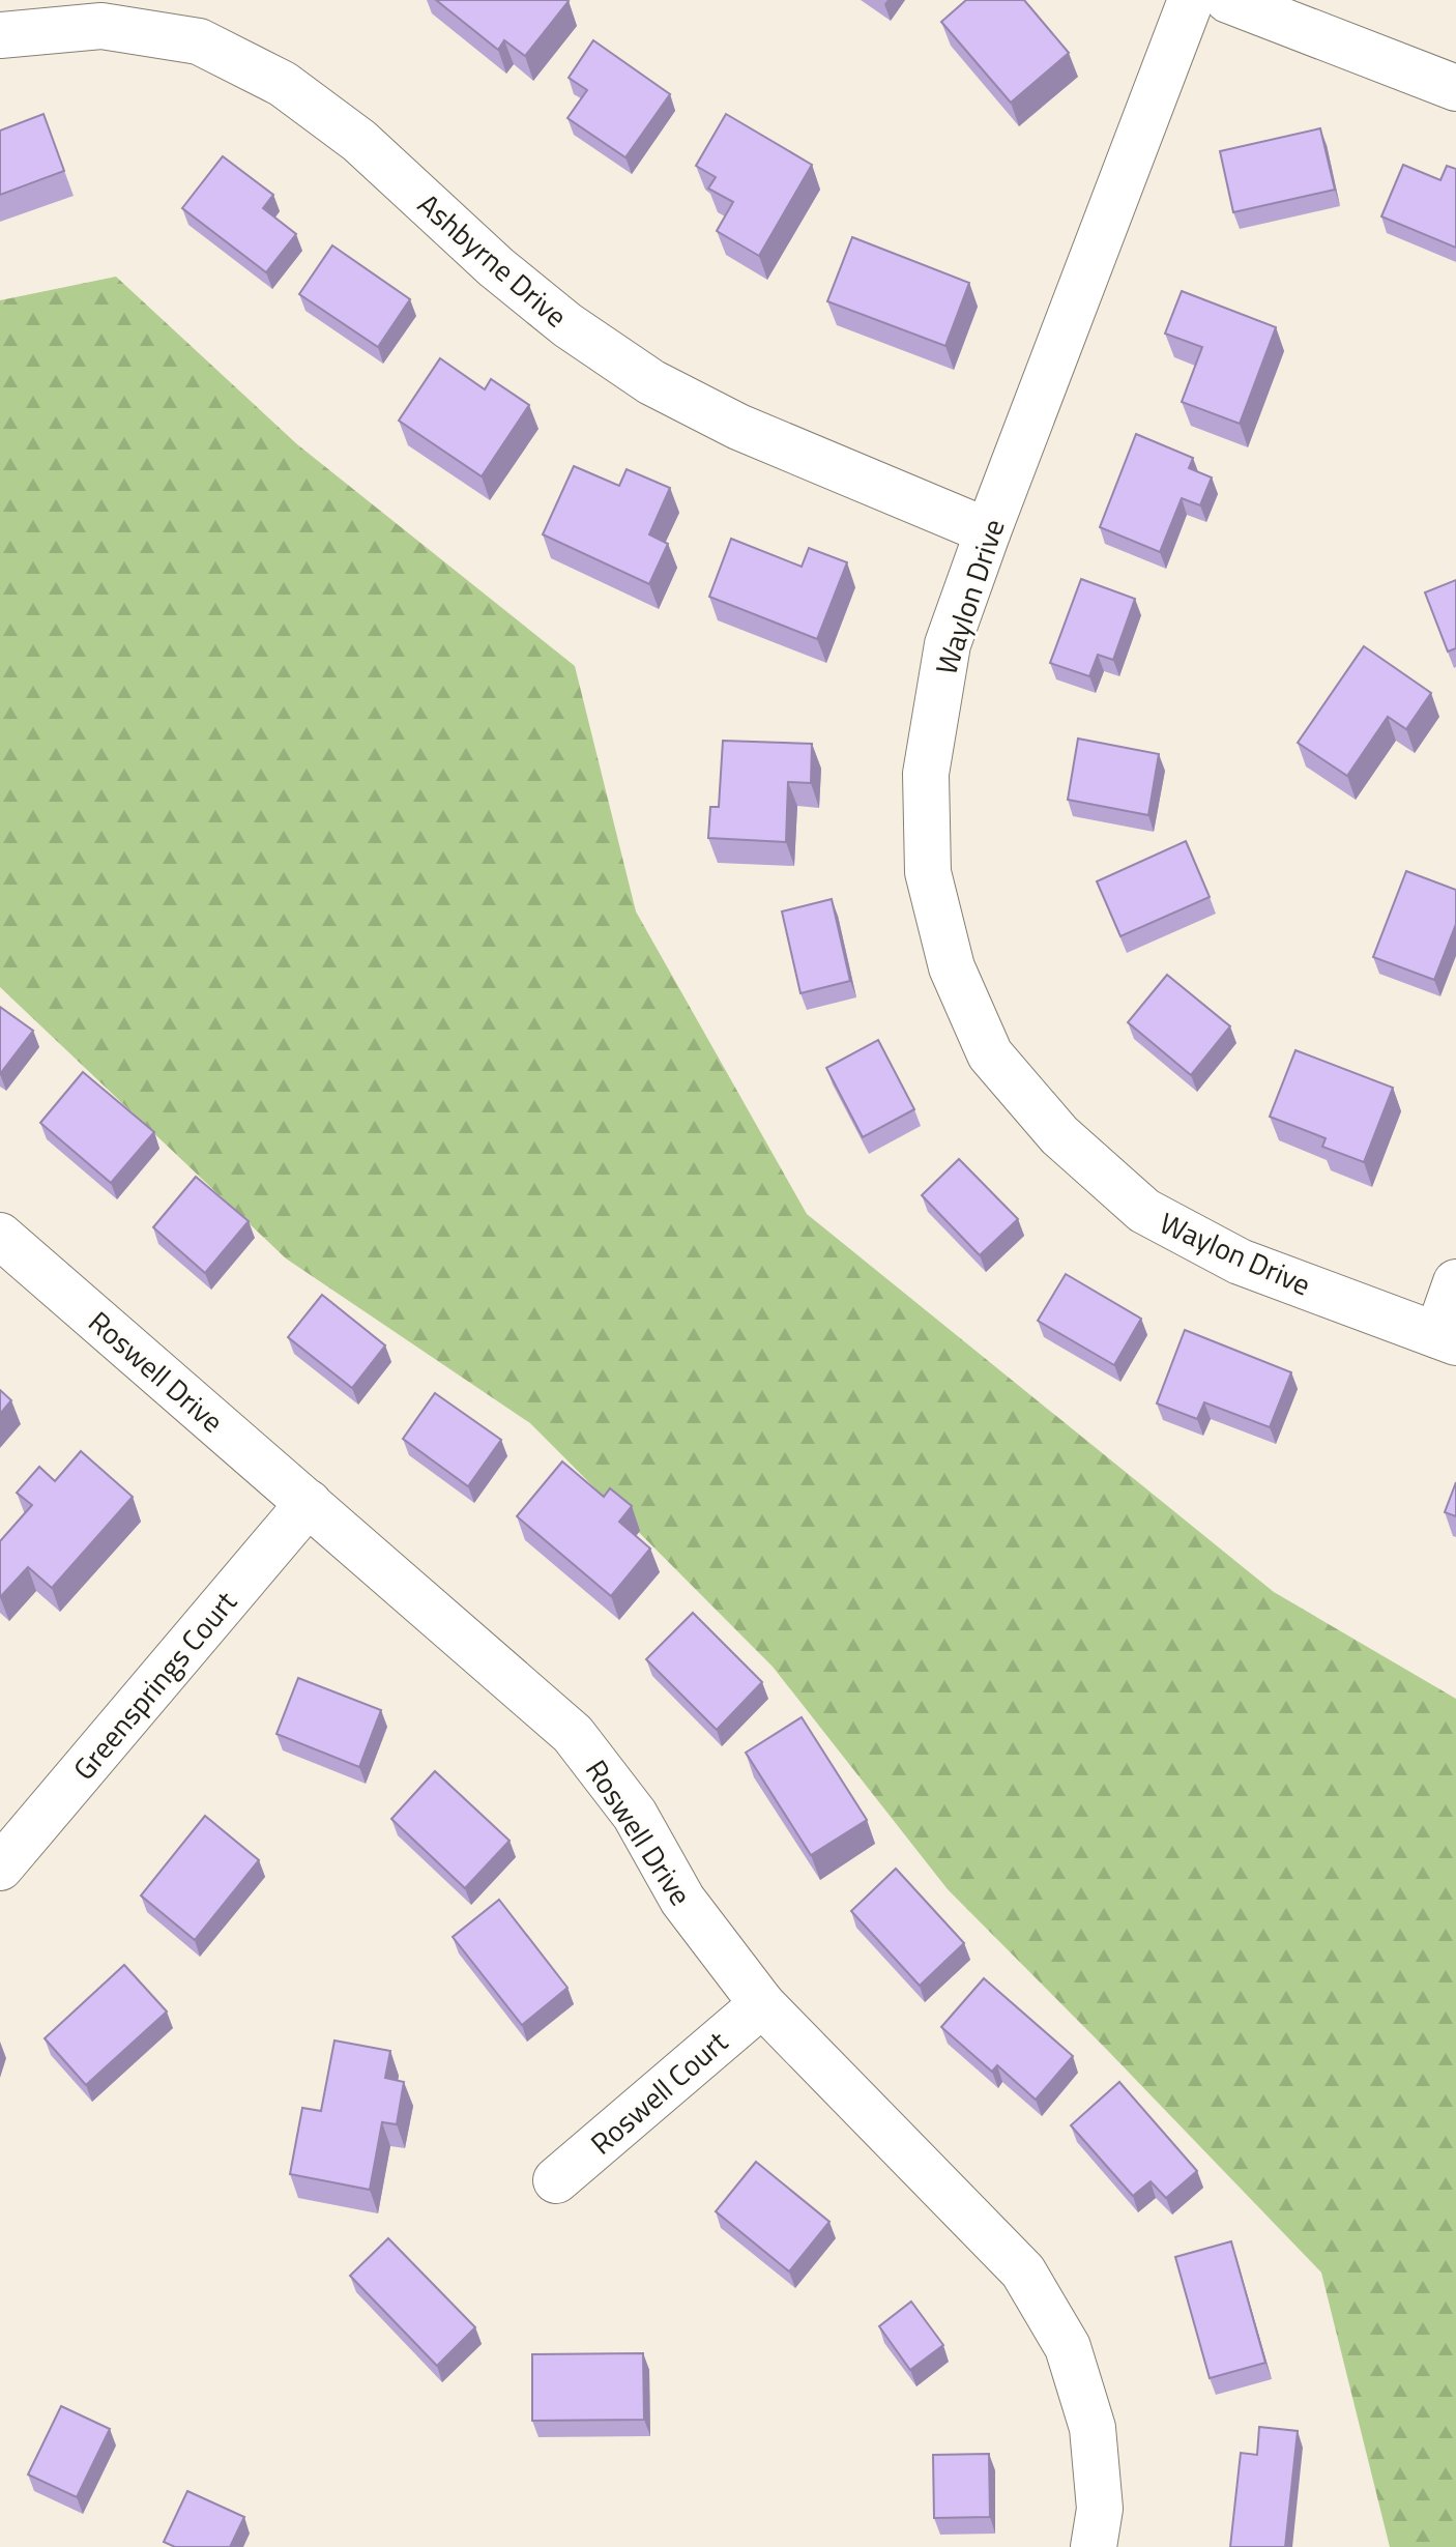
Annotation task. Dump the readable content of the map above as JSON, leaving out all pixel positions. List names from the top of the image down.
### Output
{
  "streets": {
    "street": [
      "Ashbyrne Drive",
      "Waylon Drive",
      "Roswell Drive",
      "Greensprings Court",
      "Roswell Court"
    ]
  },
  "crossings": [
    ["Ashbyrne Drive", "Waylon Drive"],
    ["Roswell Drive", "Greensprings Court"],
    ["Roswell Drive", "Roswell Court"]
  ]
}
